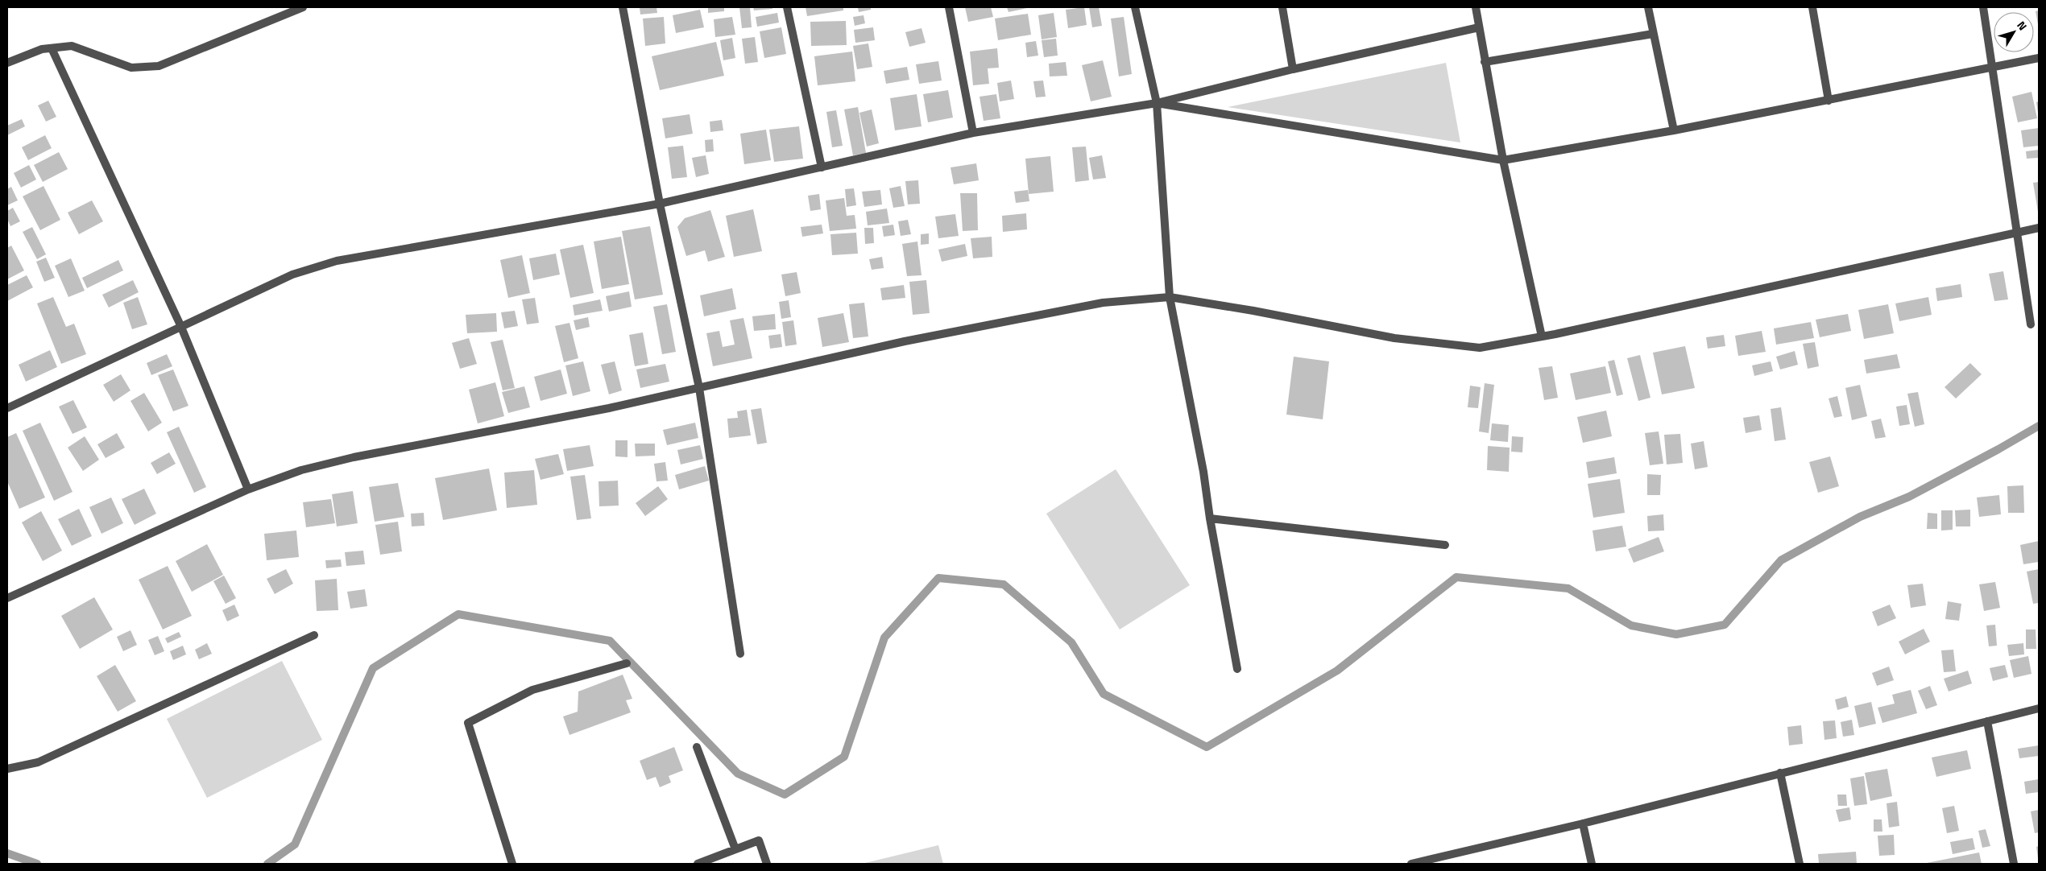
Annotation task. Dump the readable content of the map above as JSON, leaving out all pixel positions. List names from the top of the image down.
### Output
{
  "north": "top right"
}
